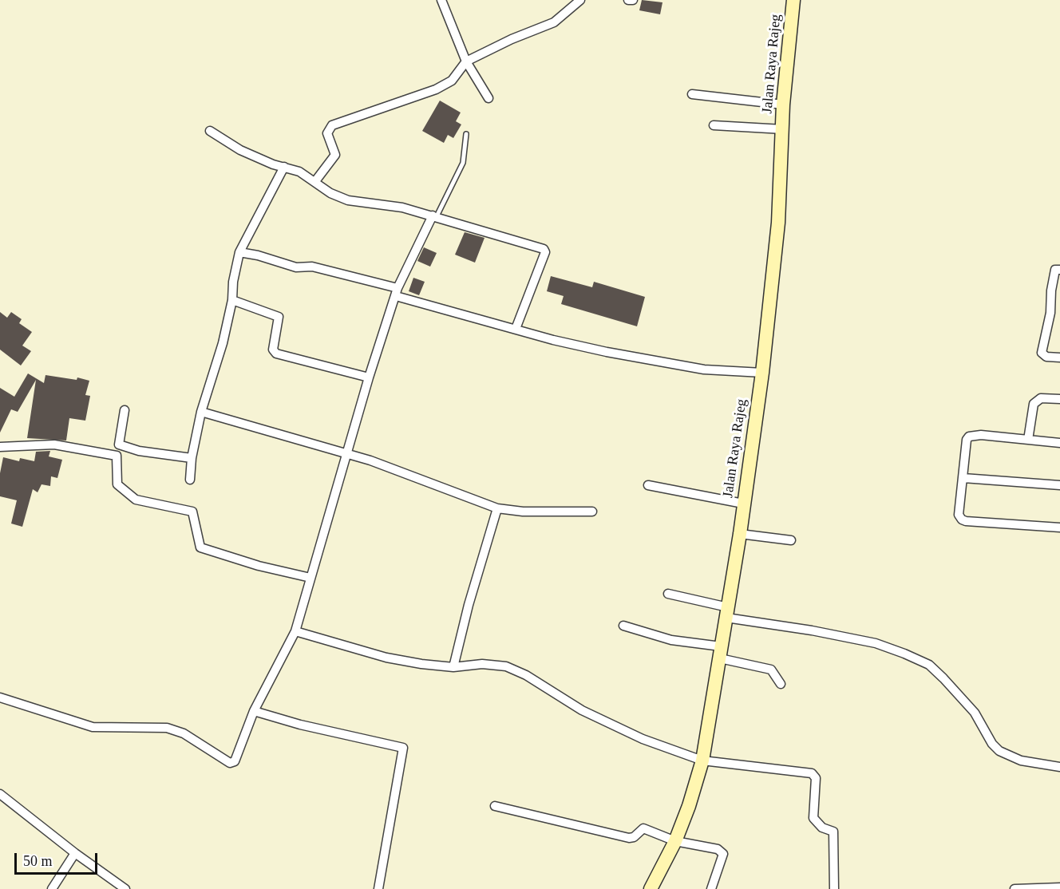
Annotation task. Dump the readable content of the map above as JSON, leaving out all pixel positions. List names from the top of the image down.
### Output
{
  "streets": {
    "main road": ["Jalan Raya Rajeg"]
  },
  "scale_bar": "50 m"
}
